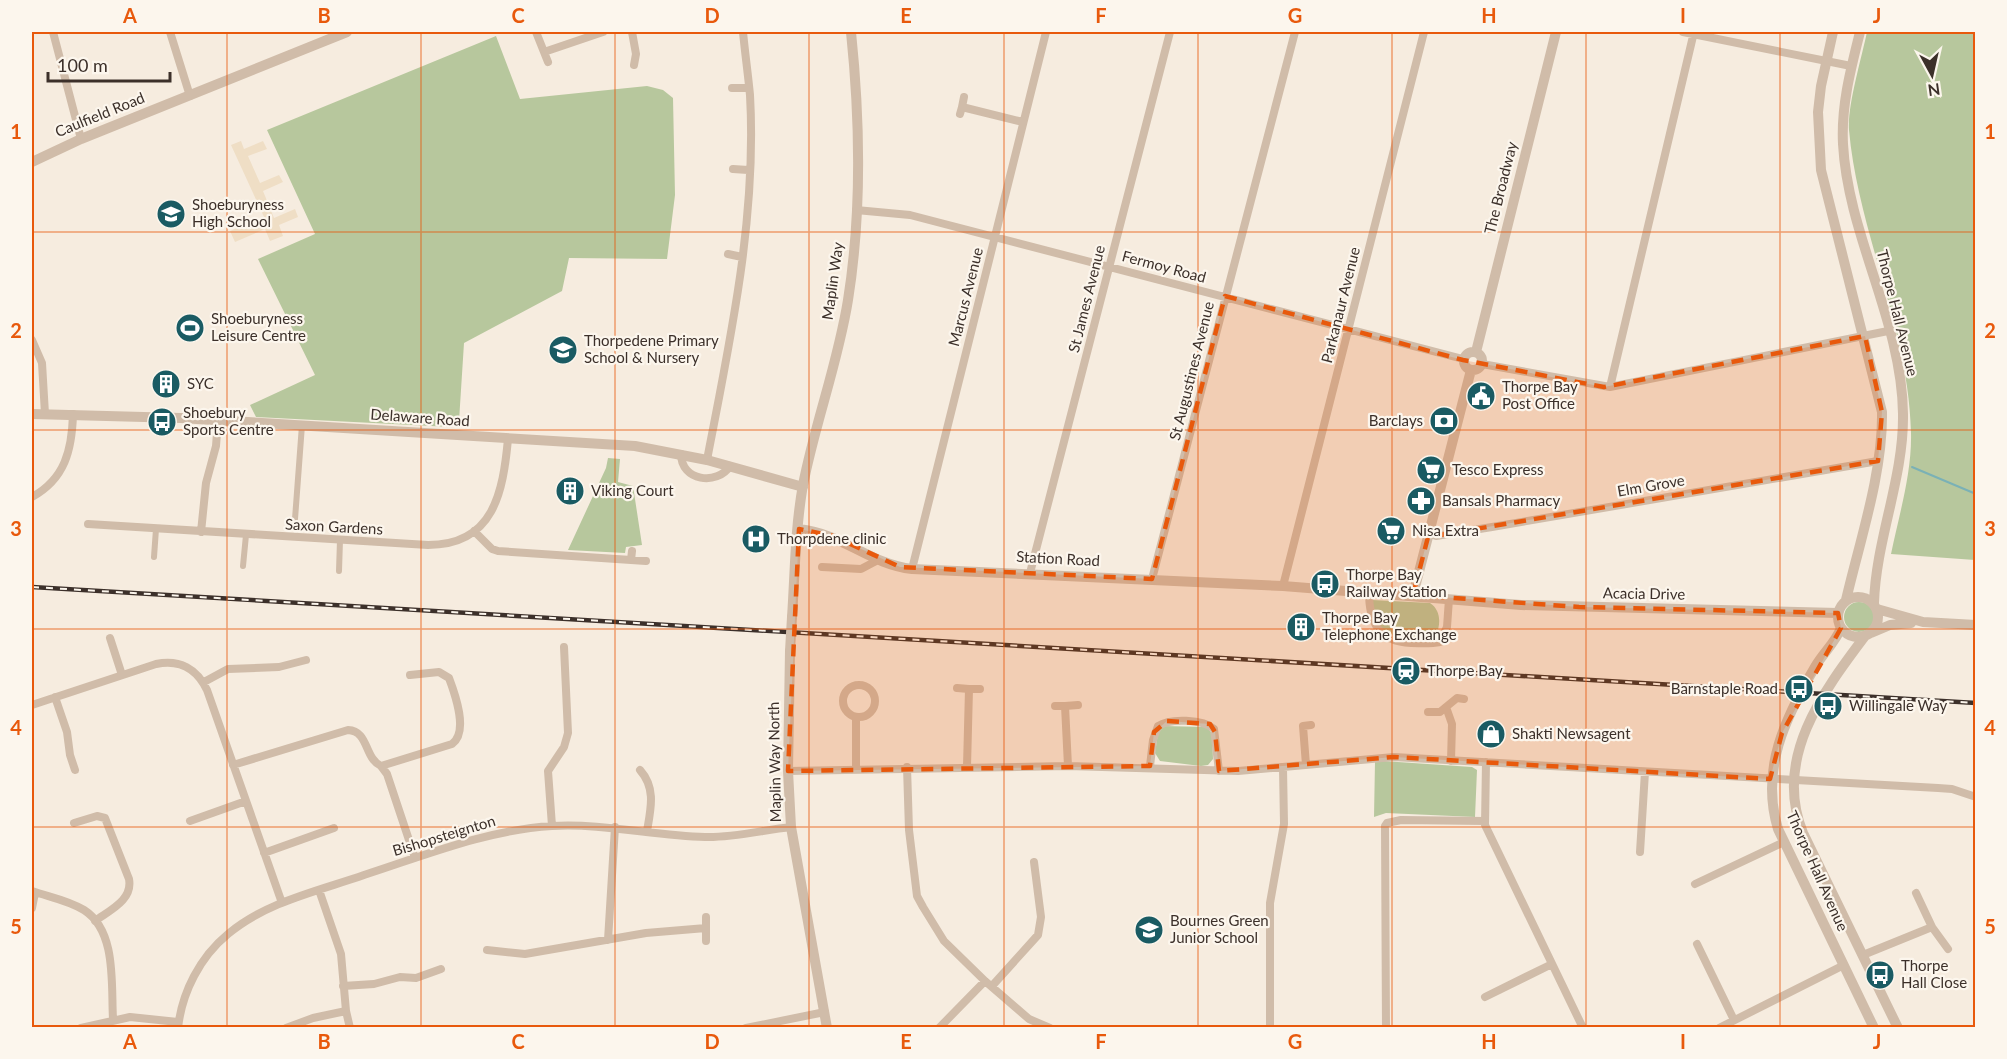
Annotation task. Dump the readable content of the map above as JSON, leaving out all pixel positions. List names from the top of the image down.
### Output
{
  "streets": {
    "street": [
      "Caulfield Road",
      "The Broadway",
      "Fermoy Road",
      "Maplin Way",
      "Marcus Avenue",
      "St James Avenue",
      "Parkanaur Avenue",
      "Thorpe Hall Avenue",
      "St Augustines Avenue",
      "Delaware Road",
      "Elm Grove",
      "Saxon Gardens",
      "Station Road",
      "Acacia Drive",
      "Maplin Way North",
      "Bishopsteignton"
    ]
  },
  "crossings": [
    ["The Broadway", "Fermoy Road"],
    ["Fermoy Road", "Maplin Way"],
    ["Fermoy Road", "Marcus Avenue"],
    ["Fermoy Road", "St James Avenue"],
    ["Fermoy Road", "Parkanaur Avenue"],
    ["Fermoy Road", "St Augustines Avenue"],
    ["Maplin Way", "Delaware Road"],
    ["Maplin Way", "Station Road"],
    ["Maplin Way", "Maplin Way North"],
    ["Marcus Avenue", "Station Road"],
    ["St James Avenue", "Station Road"],
    ["Parkanaur Avenue", "Acacia Drive"],
    ["Thorpe Hall Avenue", "Acacia Drive"],
    ["St Augustines Avenue", "Station Road"],
    ["Delaware Road", "Saxon Gardens"],
    ["Station Road", "Acacia Drive"],
    ["Station Road", "Maplin Way North"],
    ["Maplin Way North", "Bishopsteignton"]
  ],
  "places": {
    "school or university": ["Shoeburyness High School", "Thorpedene Primary School & Nursery", "Bournes Green Junior School"],
    "sports": ["Shoeburyness Leisure Centre"],
    "building": ["SYC", "Viking Court", "Thorpe Bay Telephone Exchange"],
    "public building": ["Thorpe Bay Post Office"],
    "bank": ["Barclays"],
    "bus stop": [
      "Shoebury Sports Centre",
      "Thorpe Bay Railway Station",
      "Barnstaple Road",
      "Willingale Way",
      "Thorpe Hall Close"
    ],
    "supermarket": ["Tesco Express", "Nisa Extra"],
    "pharmacy": ["Bansals Pharmacy"],
    "hospital": ["Thorpdene clinic"],
    "station": ["Thorpe Bay"],
    "shop": ["Shakti Newsagent"]
  },
  "scale_bar": "100 m",
  "north": "bottom",
  "grid": {
    "columns": [
      "A",
      "B",
      "C",
      "D",
      "E",
      "F",
      "G",
      "H",
      "I",
      "J"
    ],
    "rows": [
      "1",
      "2",
      "3",
      "4",
      "5"
    ]
  }
}
